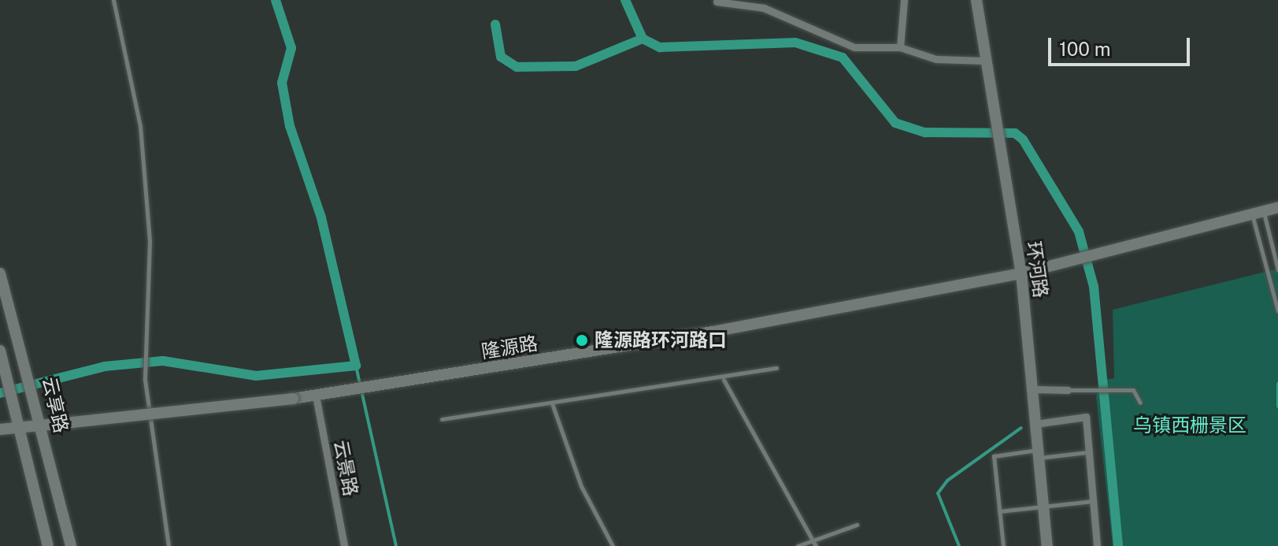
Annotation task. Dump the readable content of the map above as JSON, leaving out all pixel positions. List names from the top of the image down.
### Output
{
  "streets": {
    "street": [
      "环河路",
      "隆源路",
      "云享路",
      "云景路"
    ]
  },
  "crossings": [
    ["环河路", "隆源路"],
    ["隆源路", "云享路"],
    ["隆源路", "云景路"]
  ],
  "parks": ["乌镇西栅景区"],
  "places": ["隆源路环河路口"],
  "scale_bar": "100 m"
}
